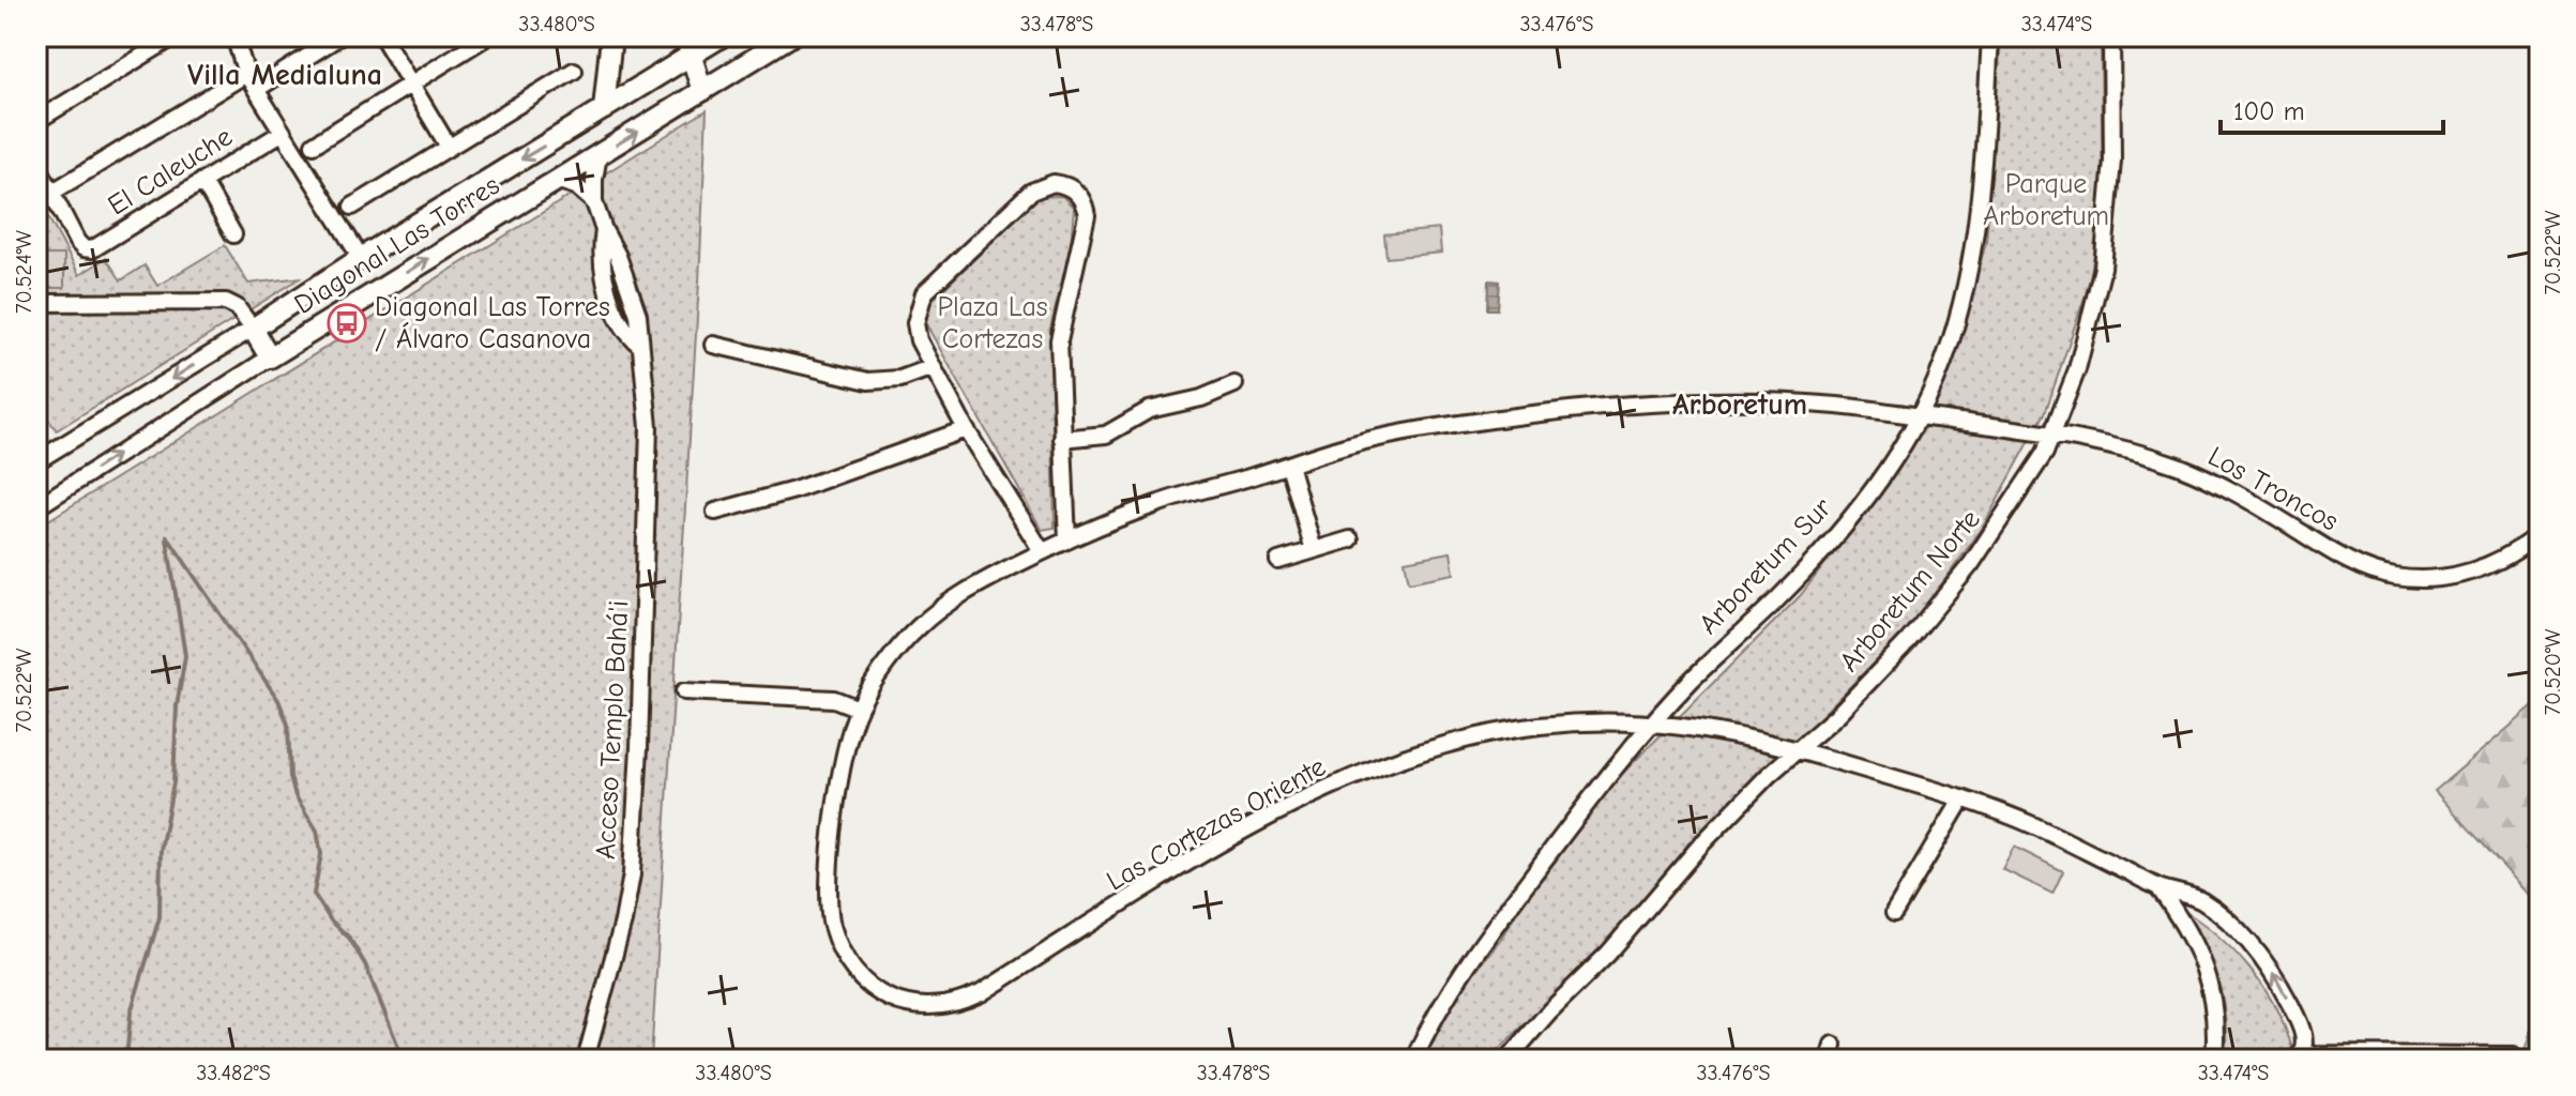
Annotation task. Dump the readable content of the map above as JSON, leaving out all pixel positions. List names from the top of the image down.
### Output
{
  "streets": {
    "main road": ["Diagonal Las Torres"],
    "street": [
      "El Caleuche",
      "Los Troncos",
      "Arboretum Sur",
      "Arboretum Norte",
      "Acceso Templo Bahá'i",
      "Las Cortezas Oriente"
    ]
  },
  "crossings": [
    ["Diagonal Las Torres", "Acceso Templo Bahá'i"],
    ["Los Troncos", "Arboretum Sur"],
    ["Los Troncos", "Arboretum Norte"],
    ["Los Troncos", "Las Cortezas Oriente"],
    ["Arboretum Sur", "Las Cortezas Oriente"],
    ["Arboretum Norte", "Las Cortezas Oriente"]
  ],
  "districts": ["Villa Medialuna", "Arboretum"],
  "parks": ["Parque Arboretum", "Plaza Las Cortezas"],
  "places": {
    "bus stop": ["Diagonal Las Torres / Álvaro Casanova"]
  },
  "scale_bar": "100 m",
  "coordinates": [
    "33.480°S",
    "33.478°S",
    "33.476°S",
    "33.474°S",
    "70.522°W",
    "70.524°W",
    "70.520°W",
    "33.482°S"
  ]
}
